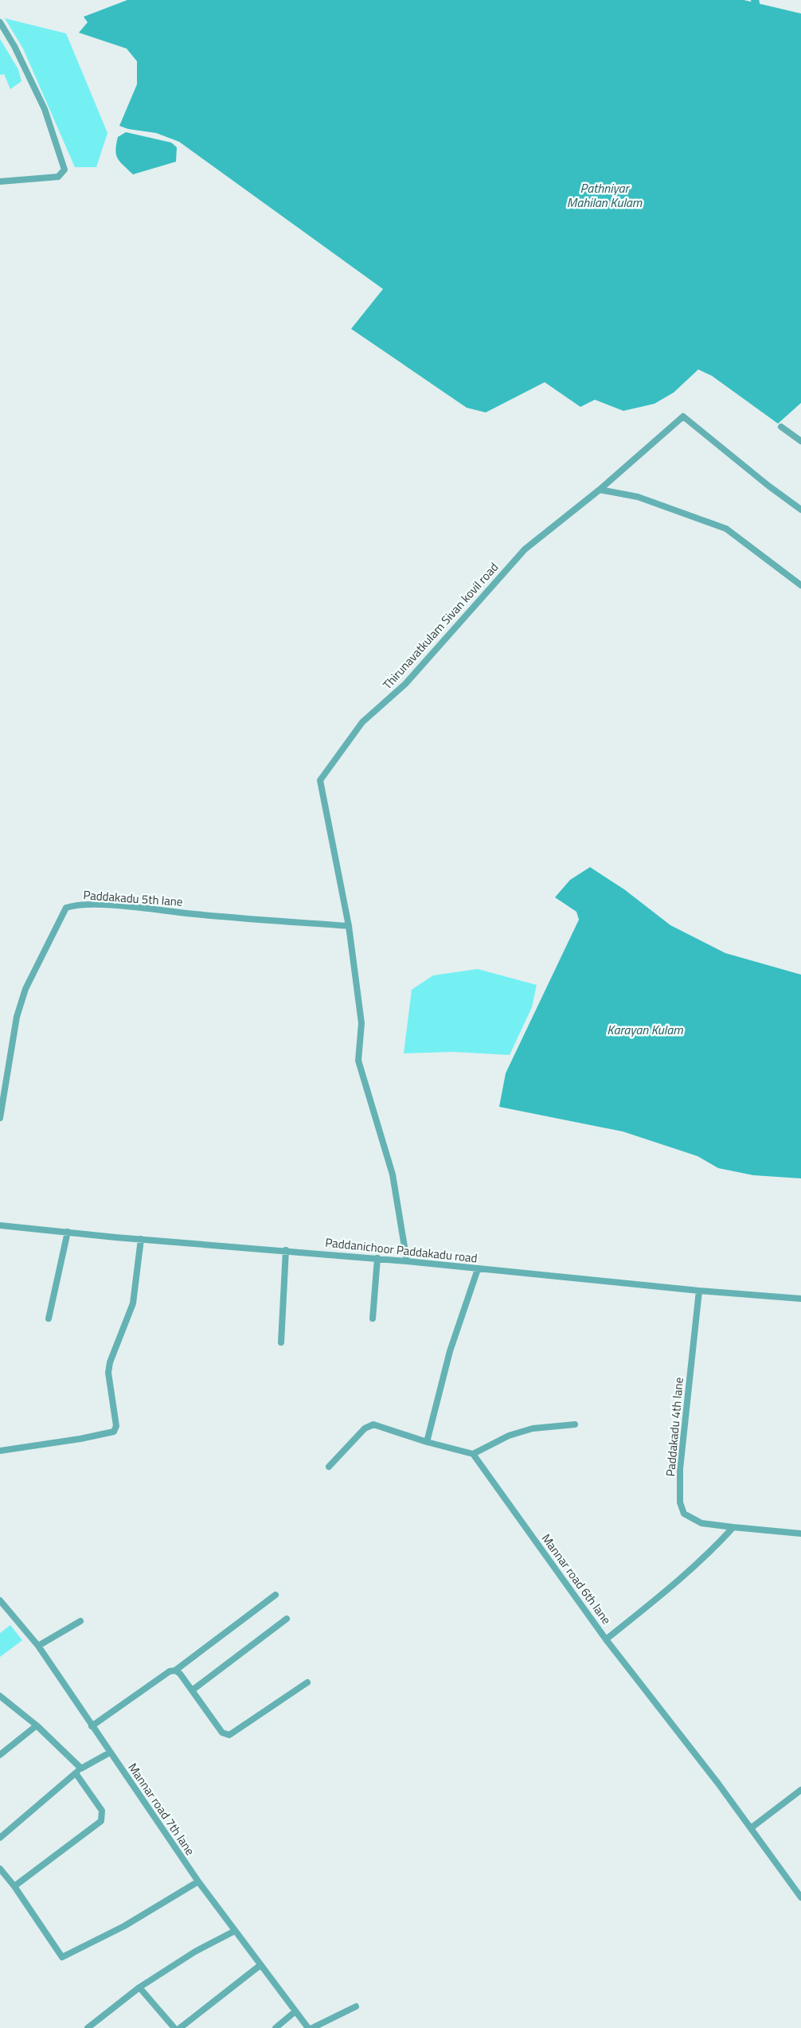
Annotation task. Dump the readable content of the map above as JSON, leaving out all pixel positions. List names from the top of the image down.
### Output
{
  "streets": {
    "street": [
      "Thirunavatkulam Sivan kovil road",
      "Paddakadu 5th lane",
      "Paddanichoor Paddakadu road",
      "Paddakadu 4th lane",
      "Mannar road 6th lane",
      "Mannar road 7th lane"
    ]
  },
  "crossings": [
    ["Thirunavatkulam Sivan kovil road", "Paddakadu 5th lane"],
    ["Thirunavatkulam Sivan kovil road", "Paddanichoor Paddakadu road"],
    ["Paddanichoor Paddakadu road", "Paddakadu 4th lane"]
  ],
  "water": ["Pathniyar Mahilan Kulam", "Karayan Kulam"]
}
